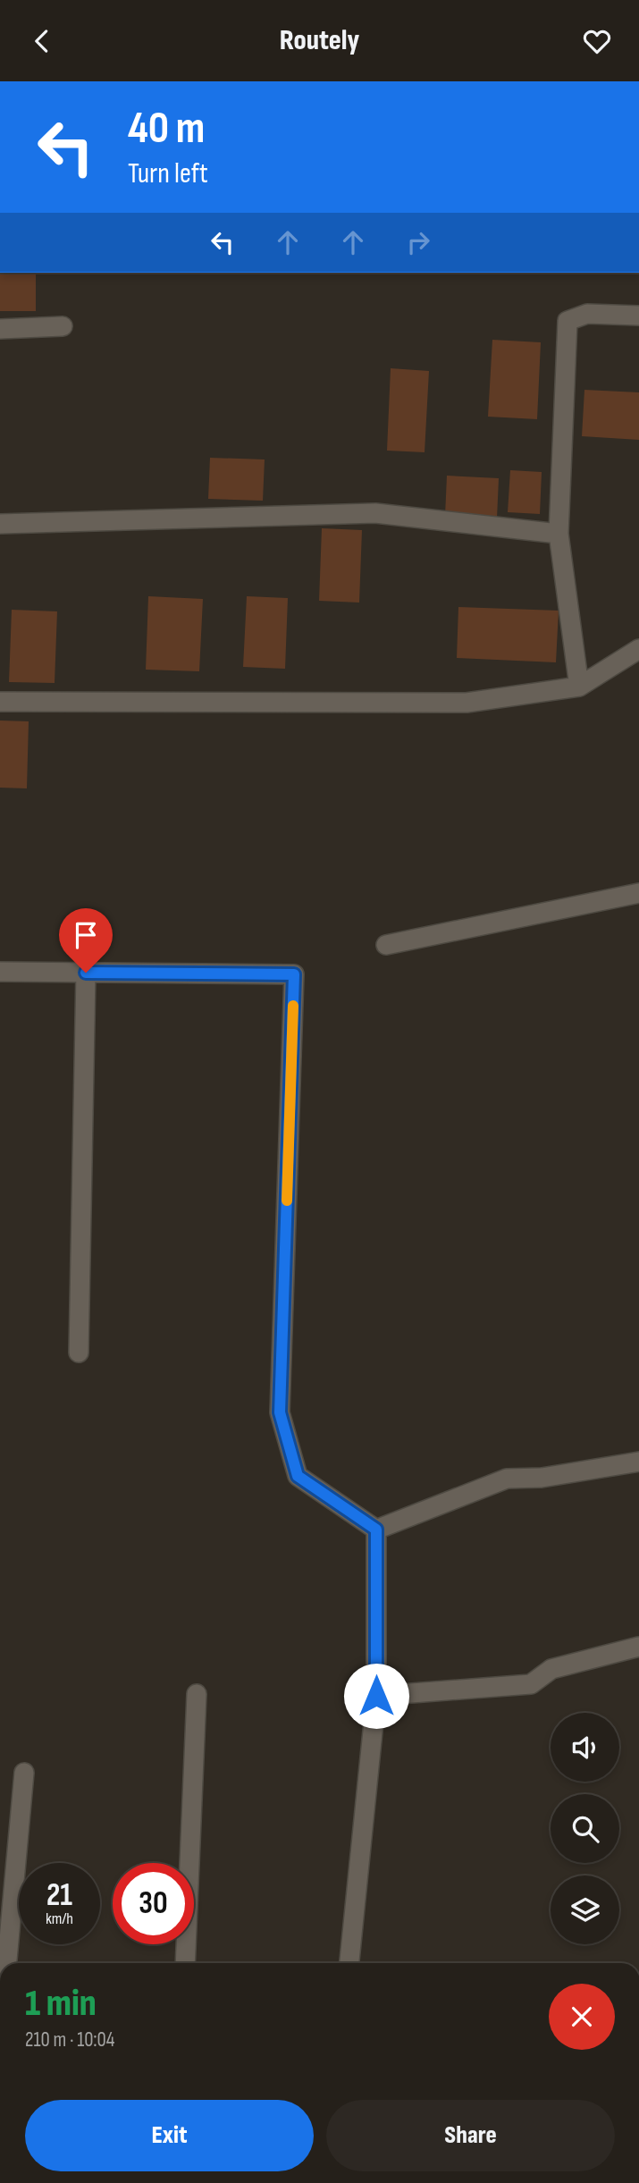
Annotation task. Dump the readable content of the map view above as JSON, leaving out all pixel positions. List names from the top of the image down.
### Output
{
  "page": {
    "header": "Routely",
    "turn": ["40 m", "Turn left"],
    "speed": "21 km/h",
    "limit": "30",
    "heading": ["1 min", "210 m · 10:04"],
    "buttons": ["Exit", "Share"]
  }
}
